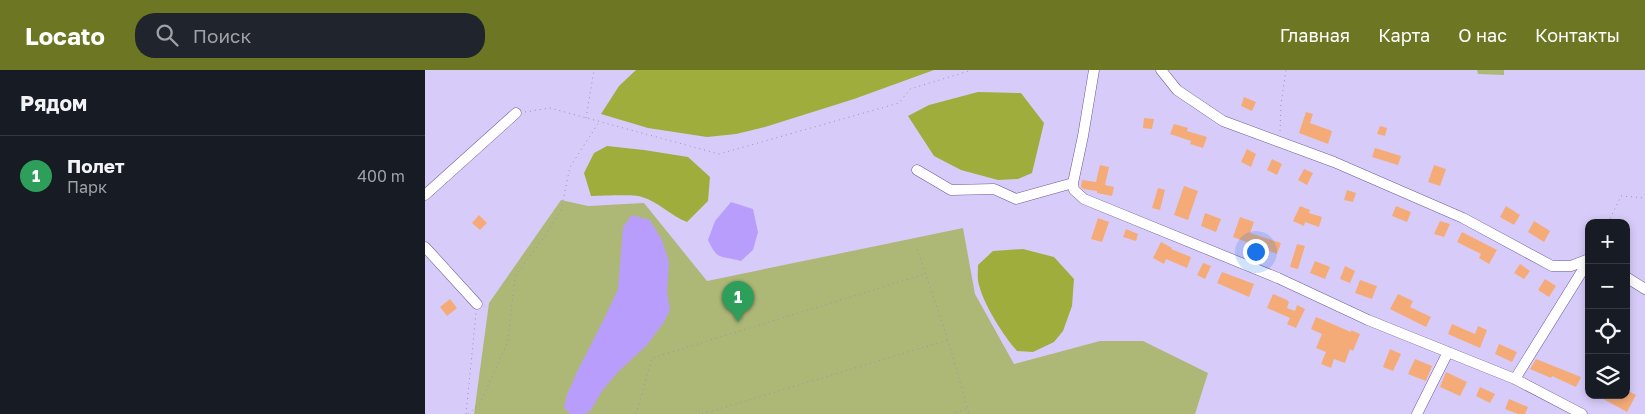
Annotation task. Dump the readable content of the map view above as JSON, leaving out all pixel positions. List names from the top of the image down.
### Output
{
  "page": {
    "header": "Locato",
    "search": "Поиск",
    "nav": [
      "Главная",
      "Карта",
      "О нас",
      "Контакты"
    ],
    "heading": "Рядом",
    "list": [
      {
        "mark": "1",
        "name": "Полет",
        "note": "Парк",
        "value": "400 m"
      }
    ],
    "map_buttons": ["+", "−"],
    "pins": "1"
  }
}
